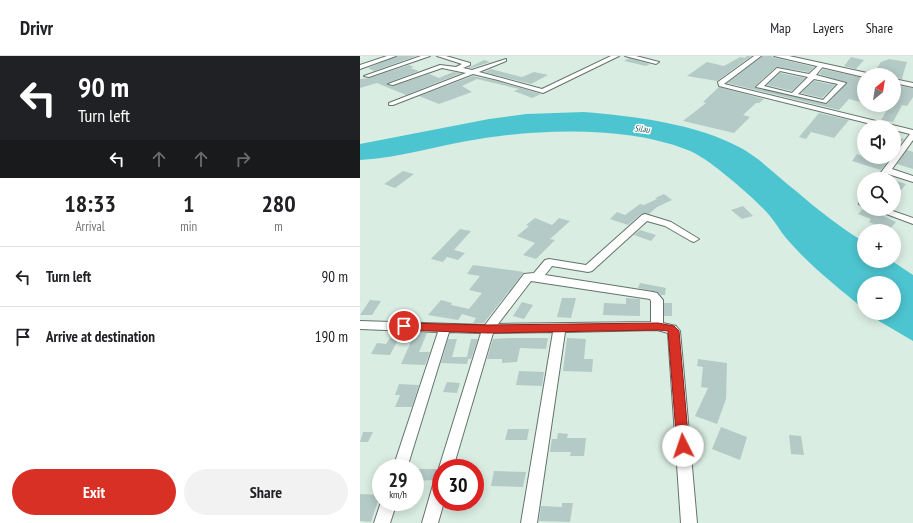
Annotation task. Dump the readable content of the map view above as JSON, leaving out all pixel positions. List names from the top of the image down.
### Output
{
  "water": ["Silau"],
  "north": "top right",
  "page": {
    "header": "Drivr",
    "nav": ["Map", "Layers", "Share"],
    "turn": ["90 m", "Turn left"],
    "map_buttons": ["+", "−"],
    "eta": [
      "18:33",
      "Arrival",
      "1",
      "min",
      "280",
      "m"
    ],
    "list": [
      {
        "name": "Turn left",
        "value": "90 m"
      },
      {
        "name": "Arrive at destination",
        "value": "190 m"
      }
    ],
    "speed": "29 km/h",
    "limit": "30",
    "buttons": ["Exit", "Share"]
  }
}
